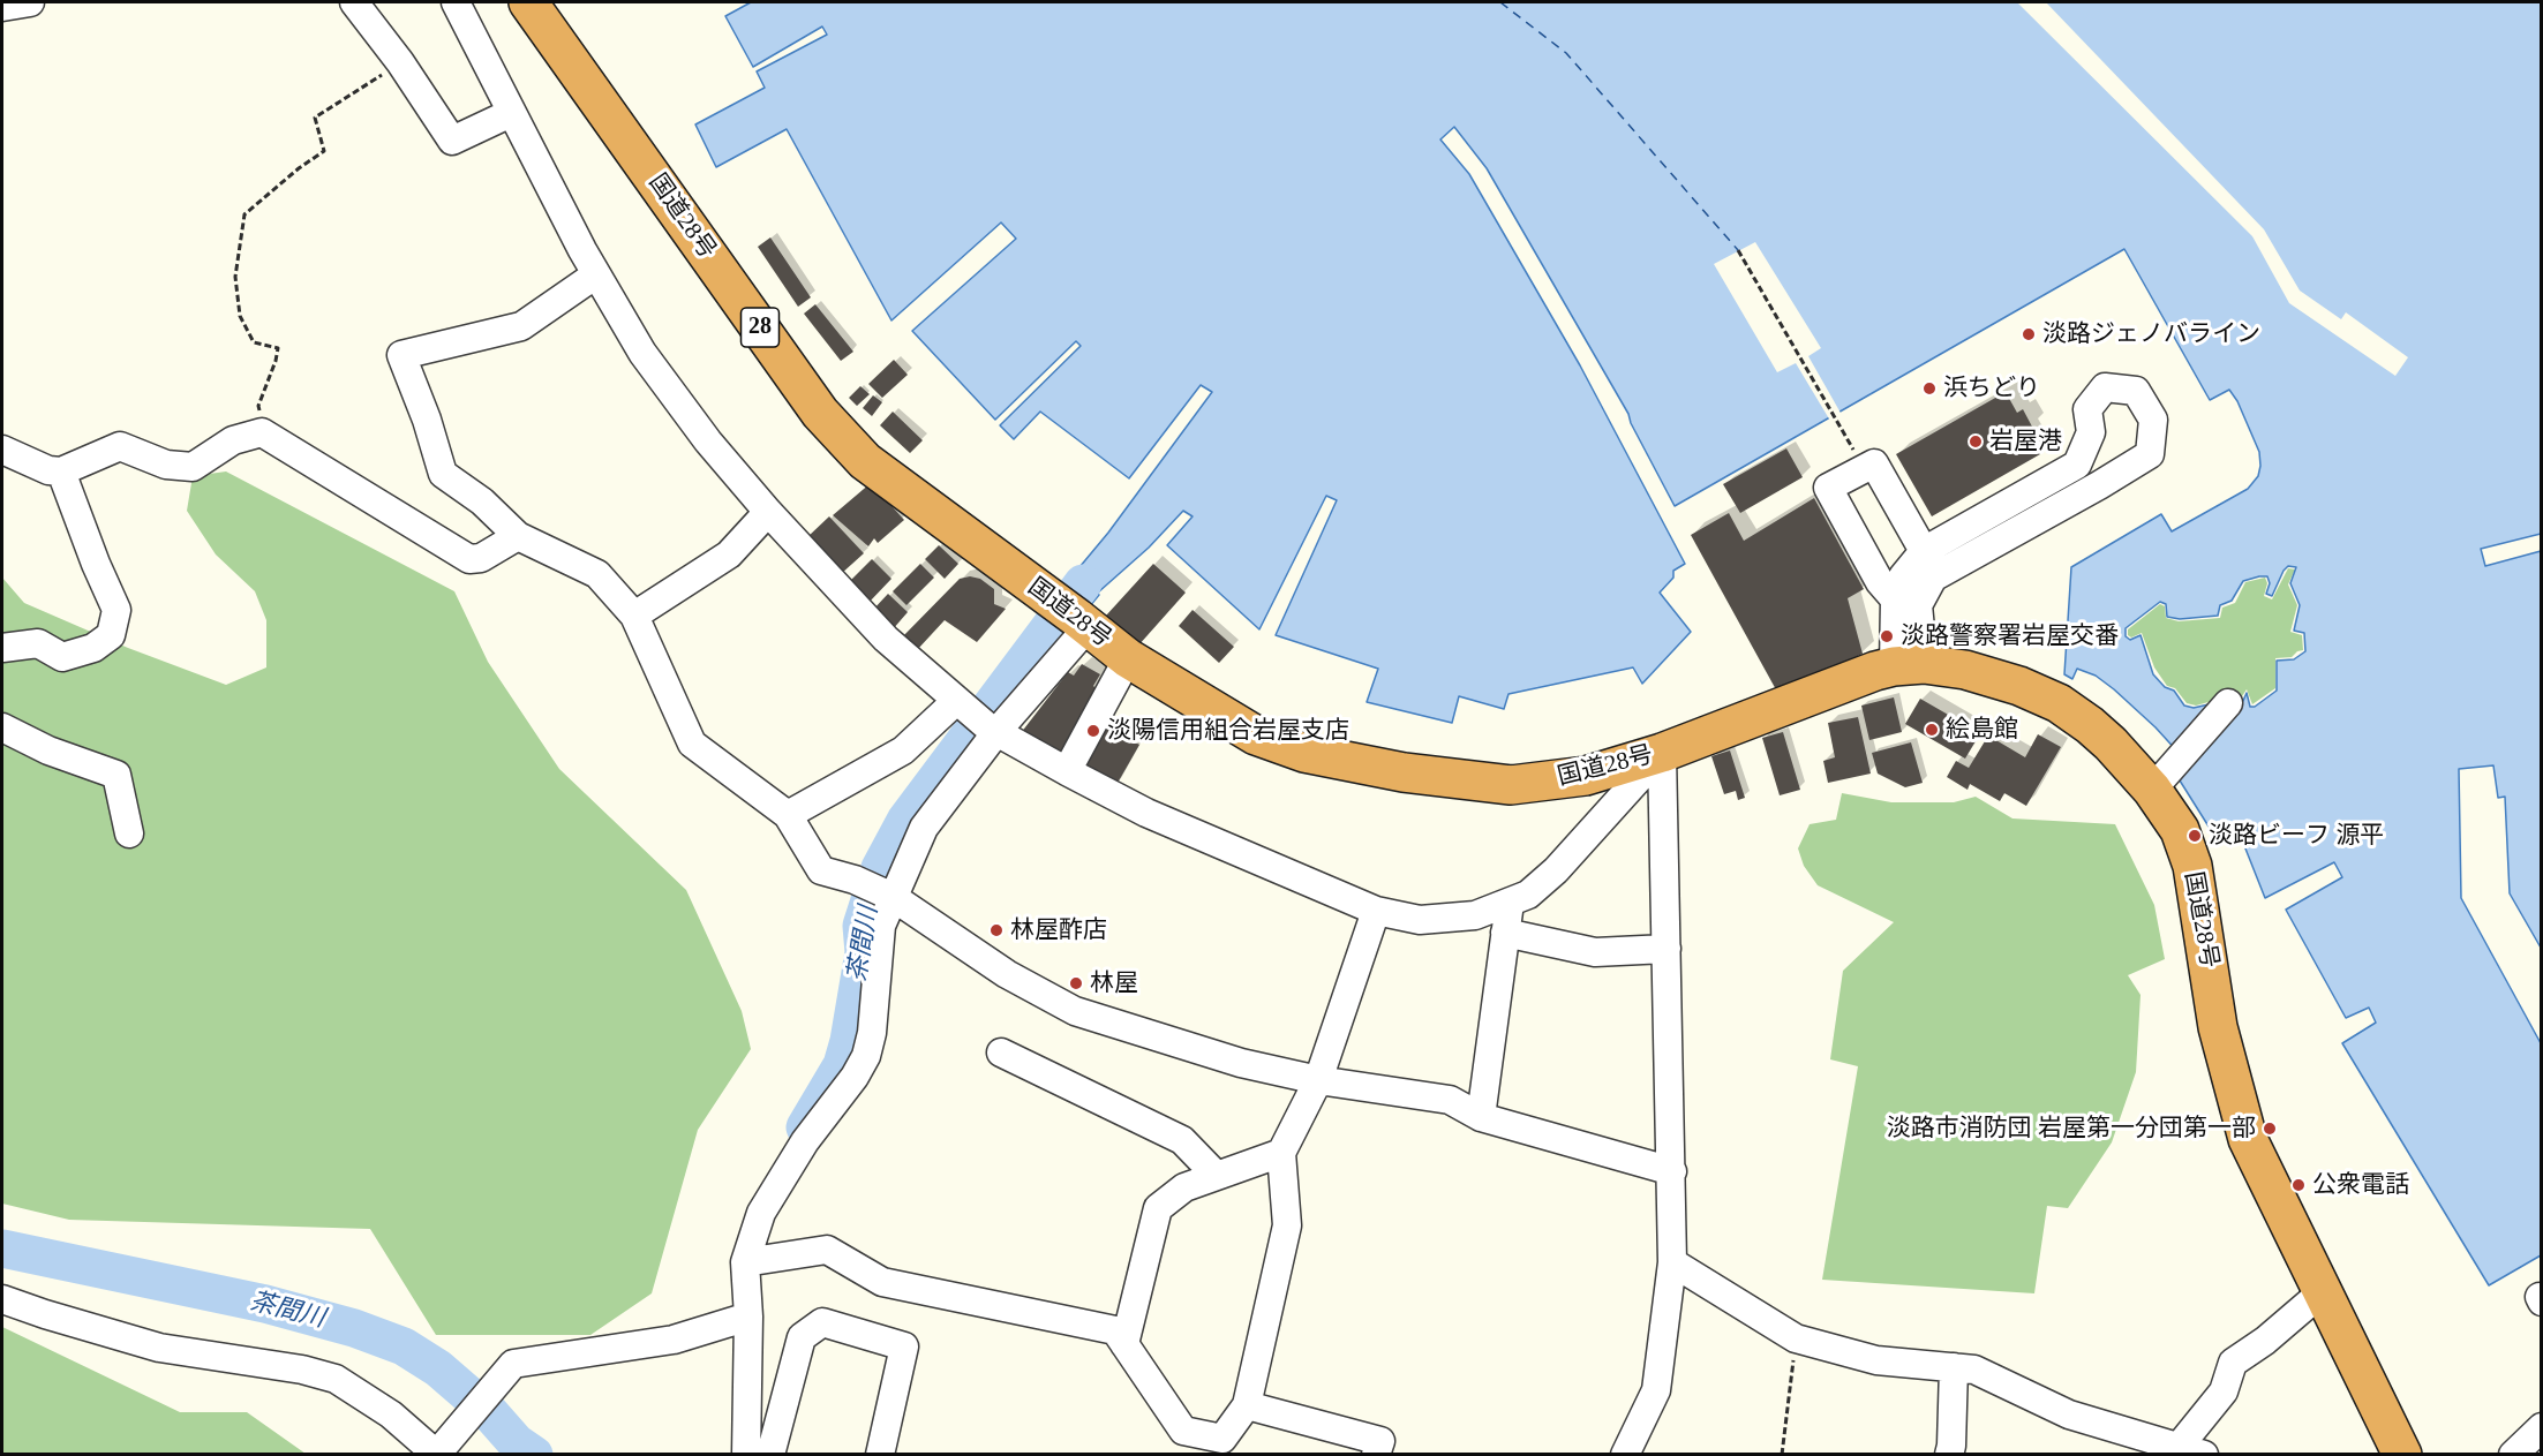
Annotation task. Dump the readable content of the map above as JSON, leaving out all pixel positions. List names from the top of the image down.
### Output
{
  "streets": {
    "highway": ["国道28号", "28"]
  },
  "water": ["茶間川"],
  "places": [
    "淡路ジェノバライン",
    "浜ちどり",
    "岩屋港",
    "淡路警察署岩屋交番",
    "絵島館",
    "淡陽信用組合岩屋支店",
    "淡路ビーフ 源平",
    "林屋酢店",
    "林屋",
    "淡路市消防団 岩屋第一分団第一部",
    "公衆電話"
  ]
}
